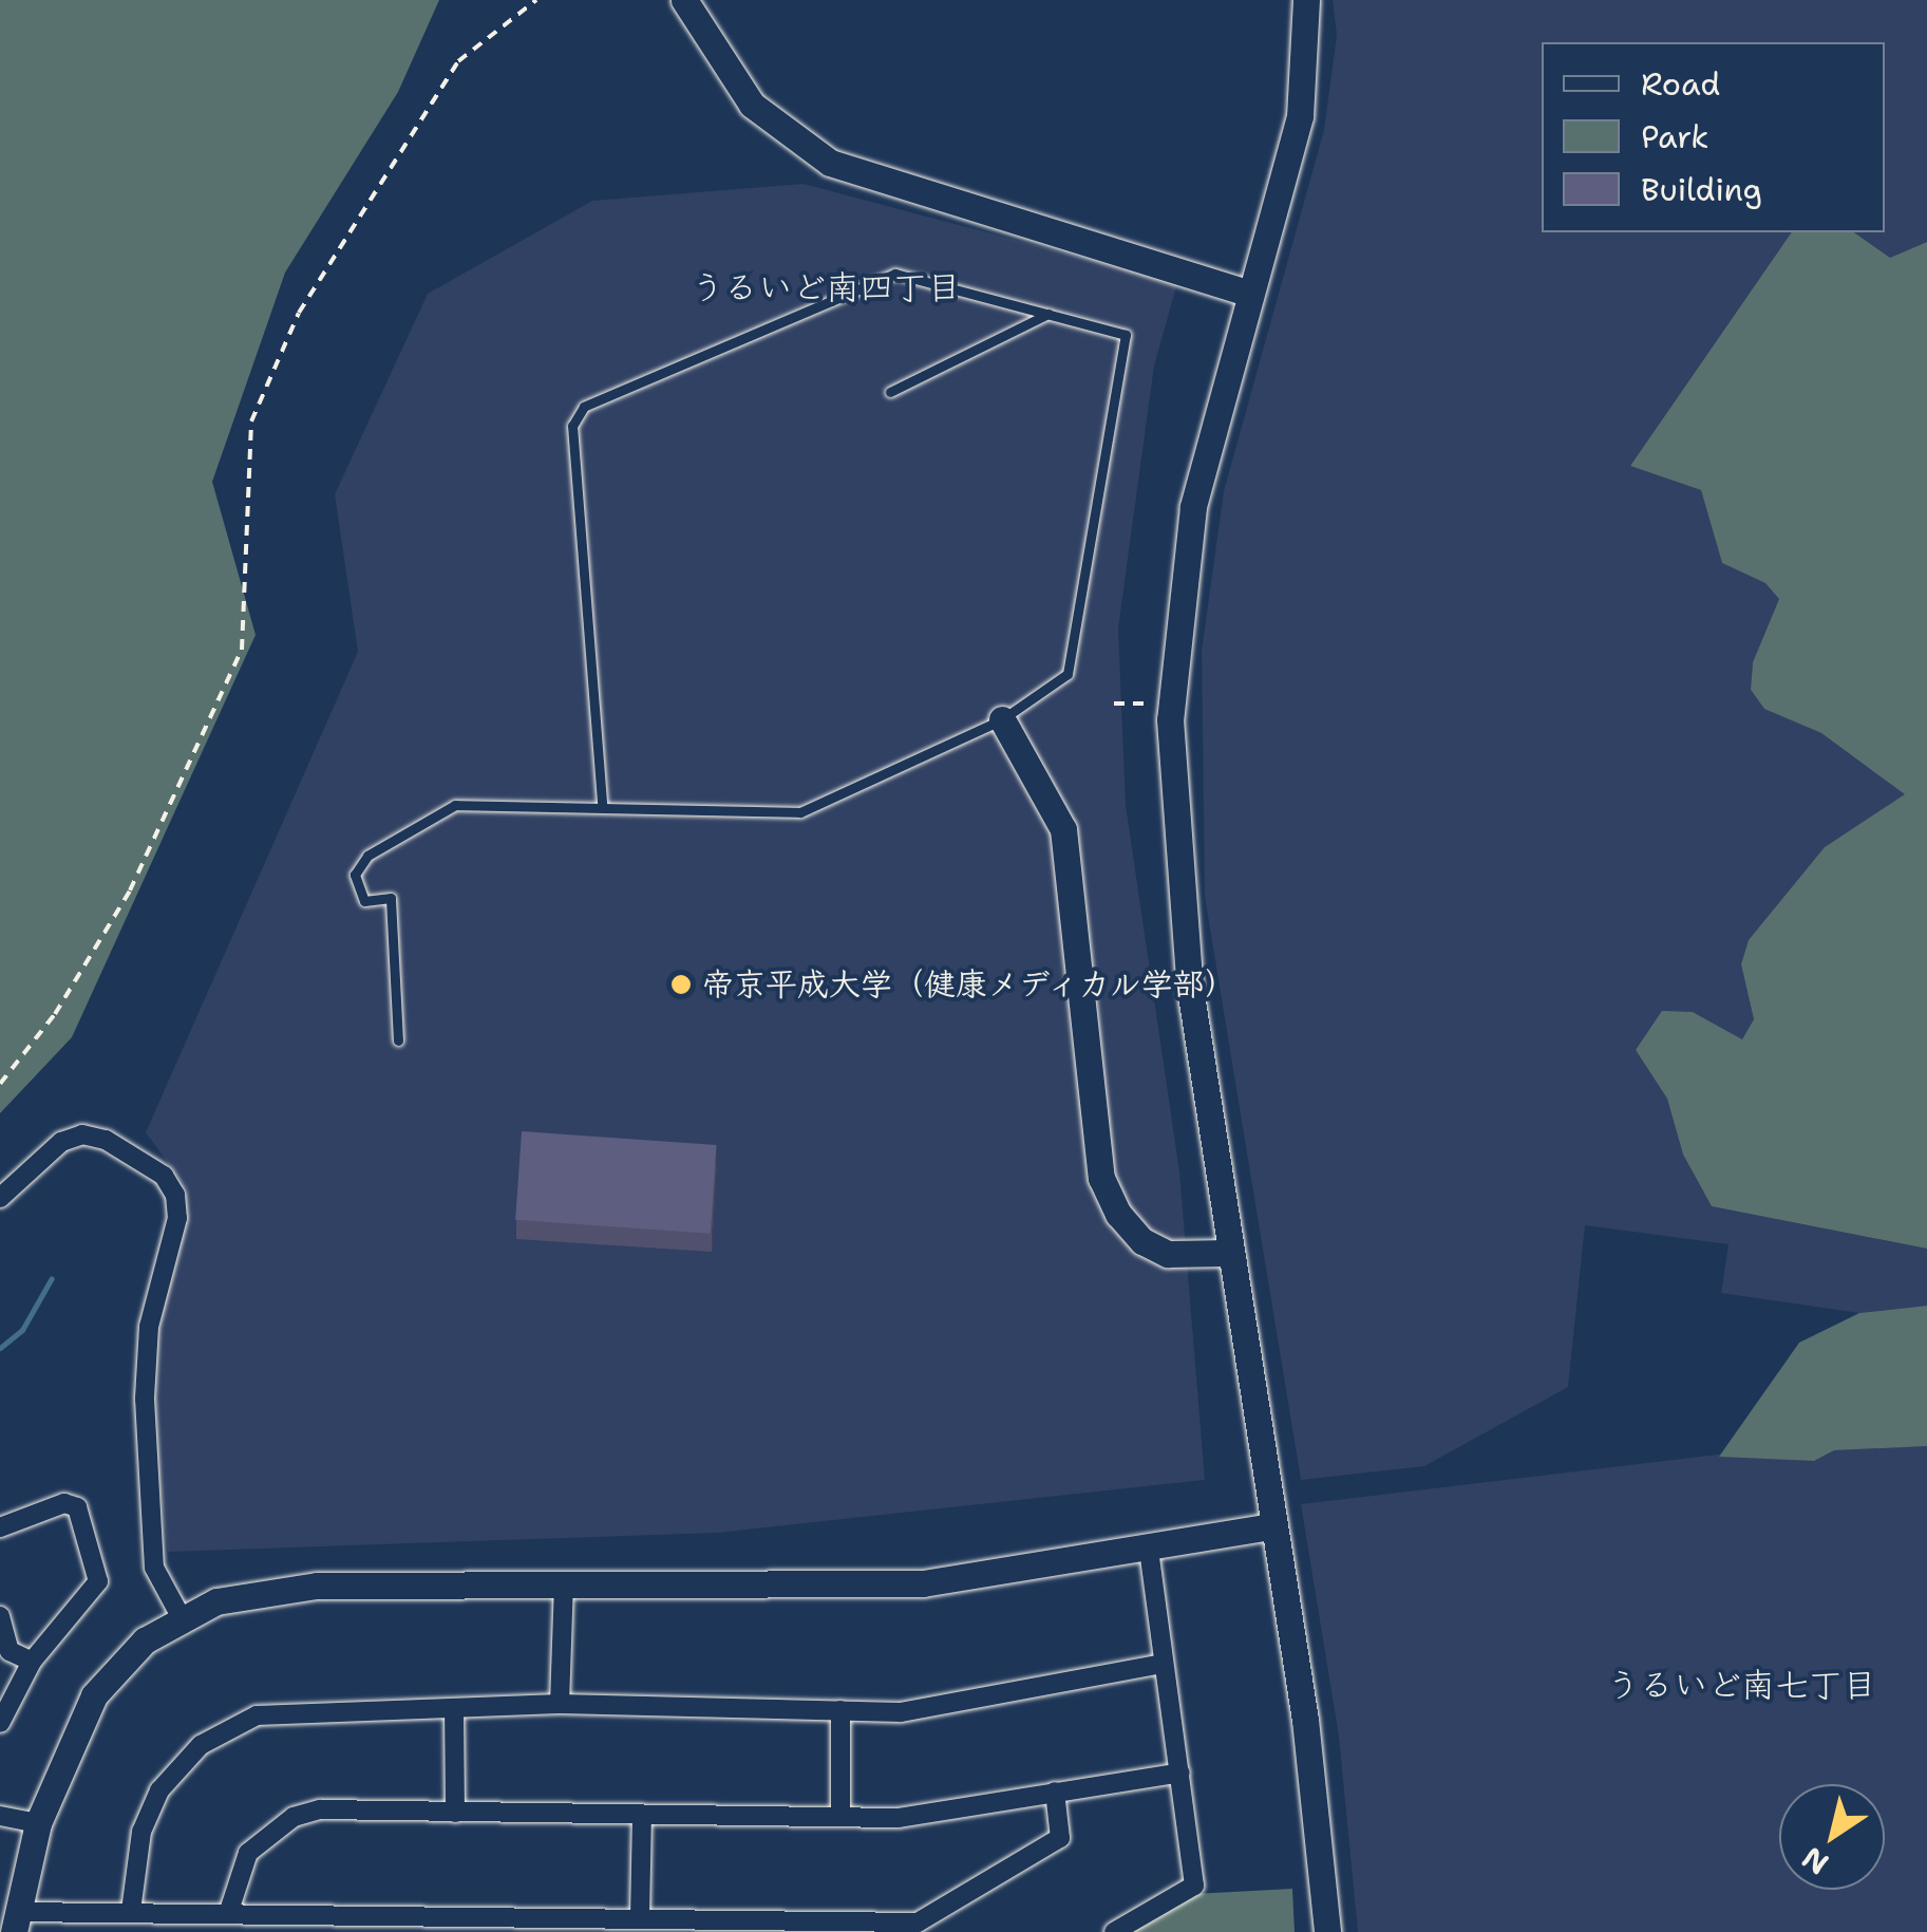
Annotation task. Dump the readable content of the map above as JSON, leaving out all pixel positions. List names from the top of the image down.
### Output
{
  "districts": ["うるいど南四丁目", "うるいど南七丁目"],
  "places": ["帝京平成大学（健康メディカル学部）"],
  "legend": ["Road", "Park", "Building"],
  "north": "bottom left"
}
